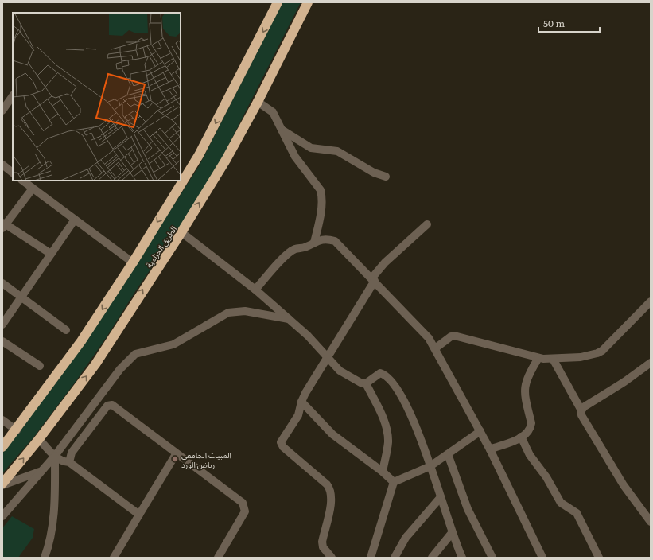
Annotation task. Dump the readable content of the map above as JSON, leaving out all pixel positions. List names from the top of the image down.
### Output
{
  "streets": {
    "highway": ["الطريق الحزامية"]
  },
  "places": ["المبيت الجامعي رياض الورد"],
  "scale_bar": "50 m"
}
